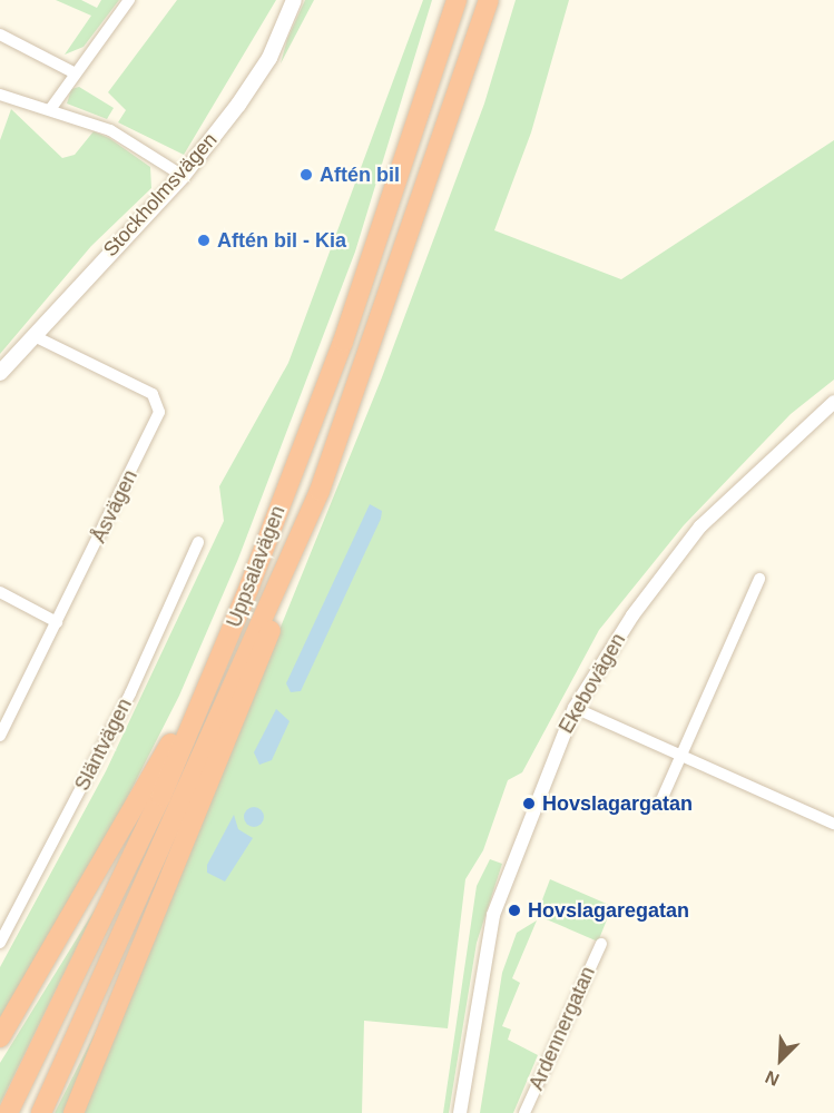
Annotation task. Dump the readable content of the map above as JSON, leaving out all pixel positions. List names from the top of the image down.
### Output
{
  "streets": {
    "highway": ["Uppsalavägen"],
    "main road": ["Stockholmsvägen"],
    "street": [
      "Åsvägen",
      "Ekebovägen",
      "Släntvägen",
      "Ardennergatan"
    ]
  },
  "crossings": [
    ["Stockholmsvägen", "Åsvägen"]
  ],
  "places": [
    "Aftén bil",
    "Aftén bil - Kia",
    "Hovslagargatan",
    "Hovslagaregatan"
  ],
  "north": "bottom left"
}
